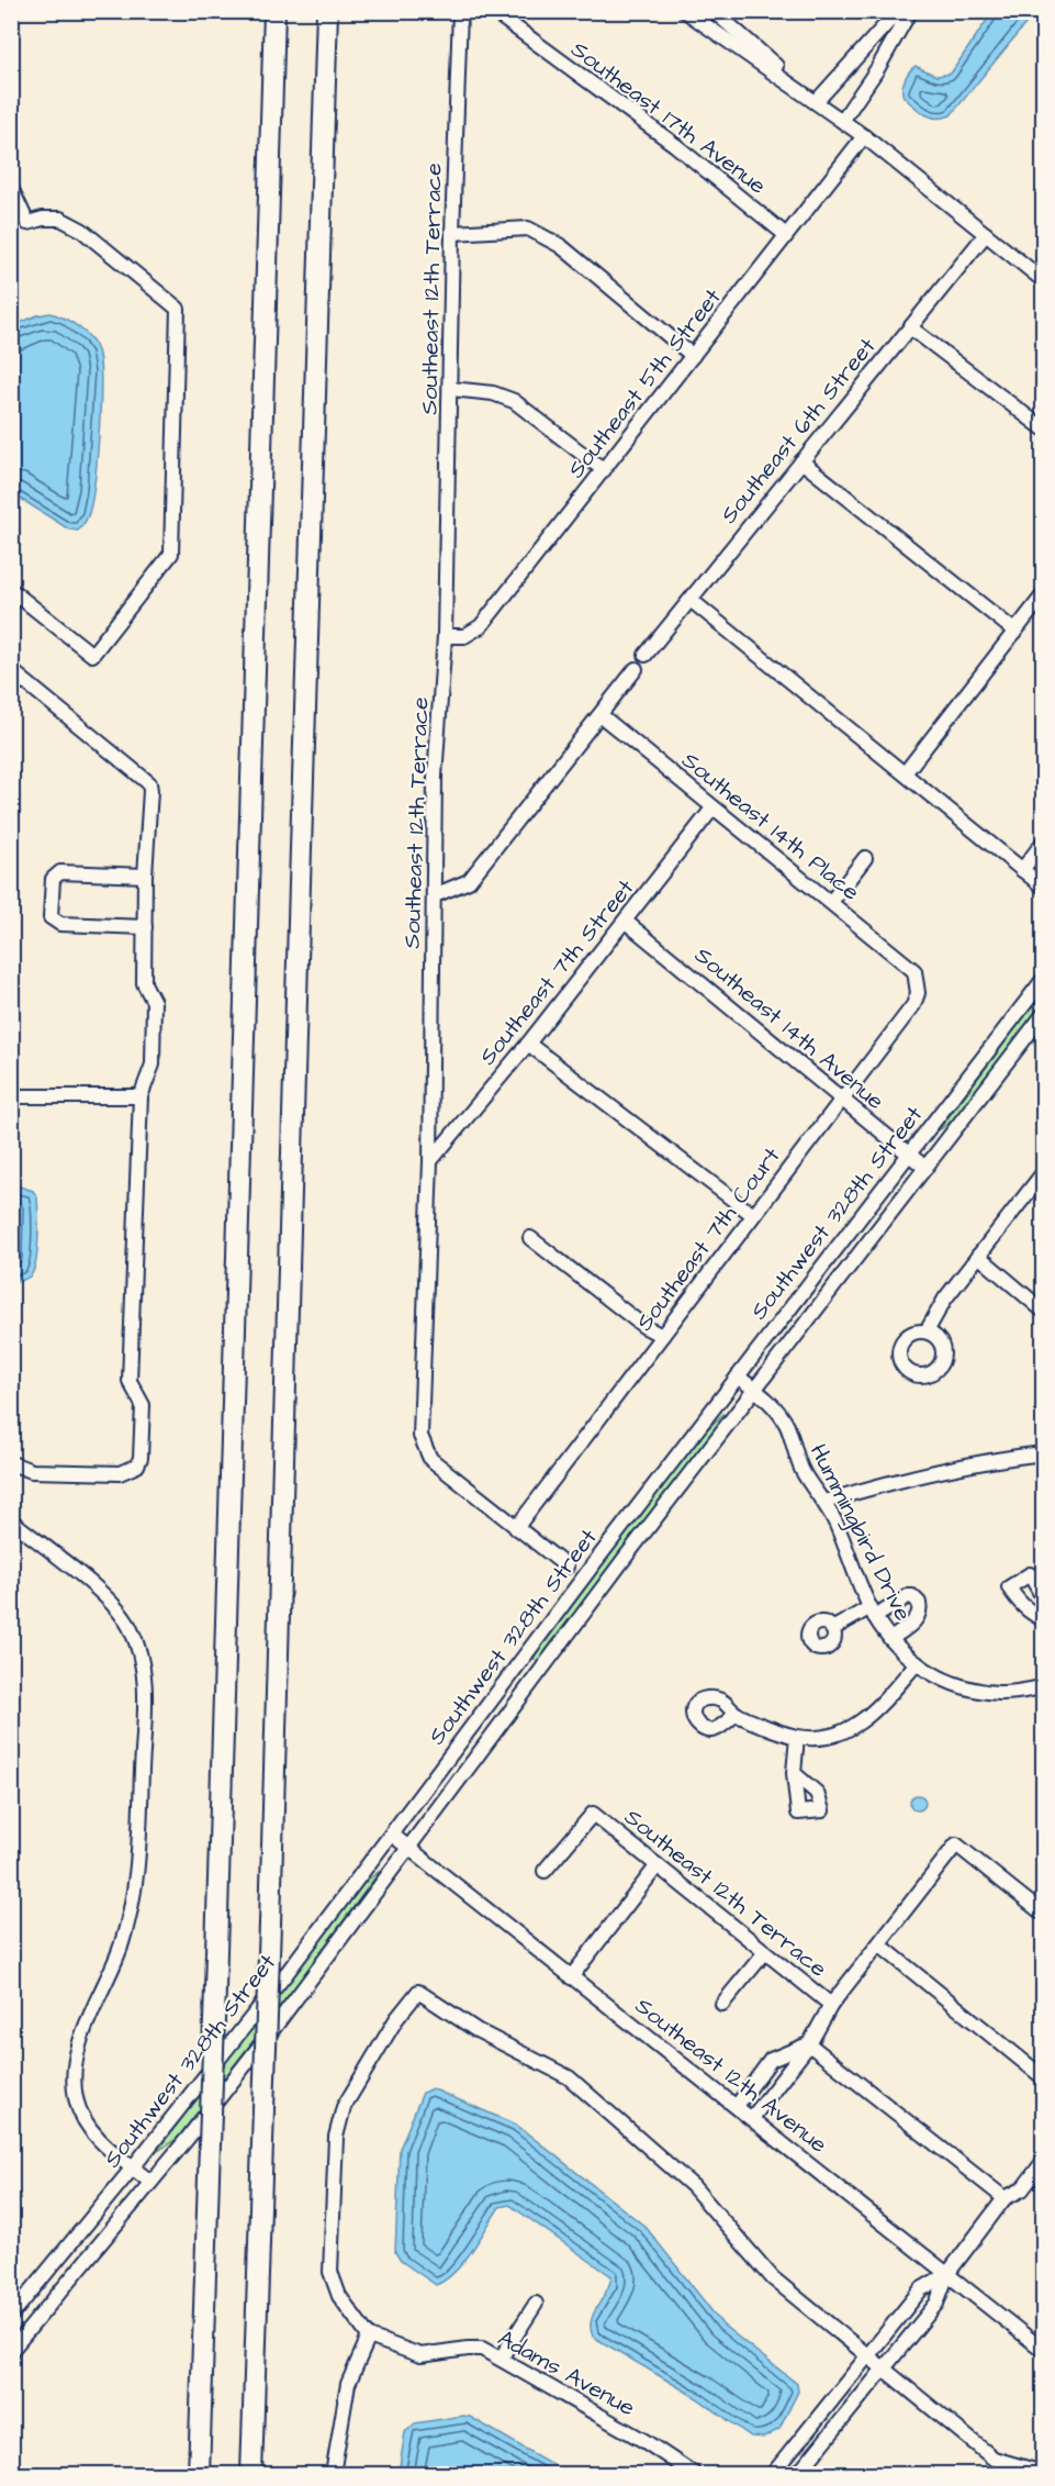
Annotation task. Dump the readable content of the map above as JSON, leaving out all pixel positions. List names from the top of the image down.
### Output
{
  "streets": {
    "street": [
      "Southeast 17th Avenue",
      "Southeast 12th Terrace",
      "Southeast 5th Street",
      "Southeast 6th Street",
      "Southeast 14th Place",
      "Southeast 7th Street",
      "Southeast 14th Avenue",
      "Southwest 328th Street",
      "Southeast 7th Court",
      "Hummingbird Drive",
      "Southeast 12th Avenue",
      "Adams Avenue"
    ]
  },
  "crossings": [
    ["Southeast 17th Avenue", "Southeast 5th Street"],
    ["Southeast 12th Terrace", "Southeast 5th Street"],
    ["Southeast 12th Terrace", "Southeast 7th Street"],
    ["Southeast 12th Terrace", "Southeast 7th Court"],
    ["Southeast 14th Place", "Southeast 7th Street"],
    ["Southeast 14th Place", "Southeast 7th Court"],
    ["Southeast 7th Street", "Southeast 14th Avenue"],
    ["Southeast 14th Avenue", "Southwest 328th Street"],
    ["Southeast 14th Avenue", "Southeast 7th Court"],
    ["Southwest 328th Street", "Hummingbird Drive"],
    ["Southwest 328th Street", "Southeast 12th Avenue"]
  ]
}
